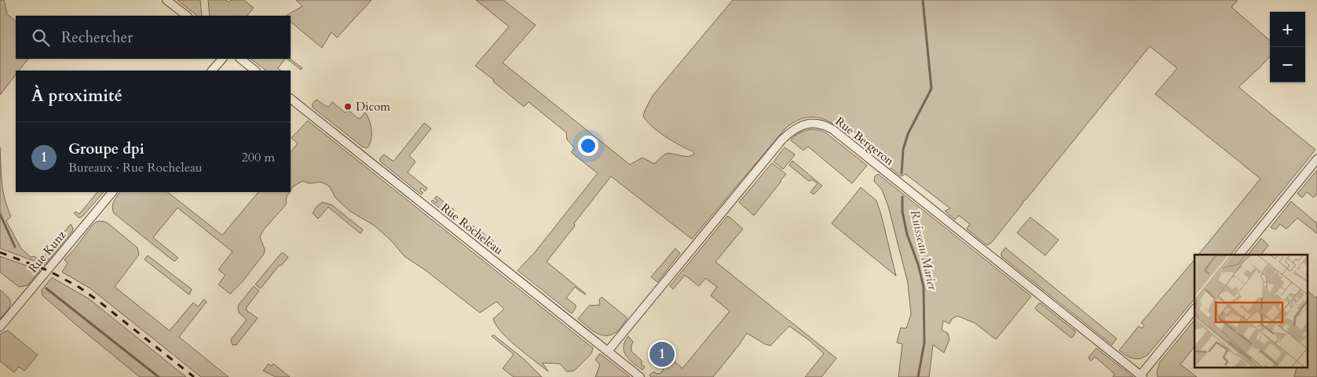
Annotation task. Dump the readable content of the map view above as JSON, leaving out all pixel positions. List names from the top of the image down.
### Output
{
  "streets": {
    "street": ["Rue Bergeron", "Rue Rocheleau", "Rue Kunz"]
  },
  "crossings": [
    ["Rue Bergeron", "Rue Rocheleau"]
  ],
  "water": ["Ruisseau Marier"],
  "places": ["Dicom"],
  "page": {
    "map_buttons": ["+", "−"],
    "search": "Rechercher",
    "heading": "À proximité",
    "list": [
      {
        "mark": "1",
        "name": "Groupe dpi",
        "note": "Bureaux · Rue Rocheleau",
        "value": "200 m"
      }
    ],
    "pins": "1"
  }
}
